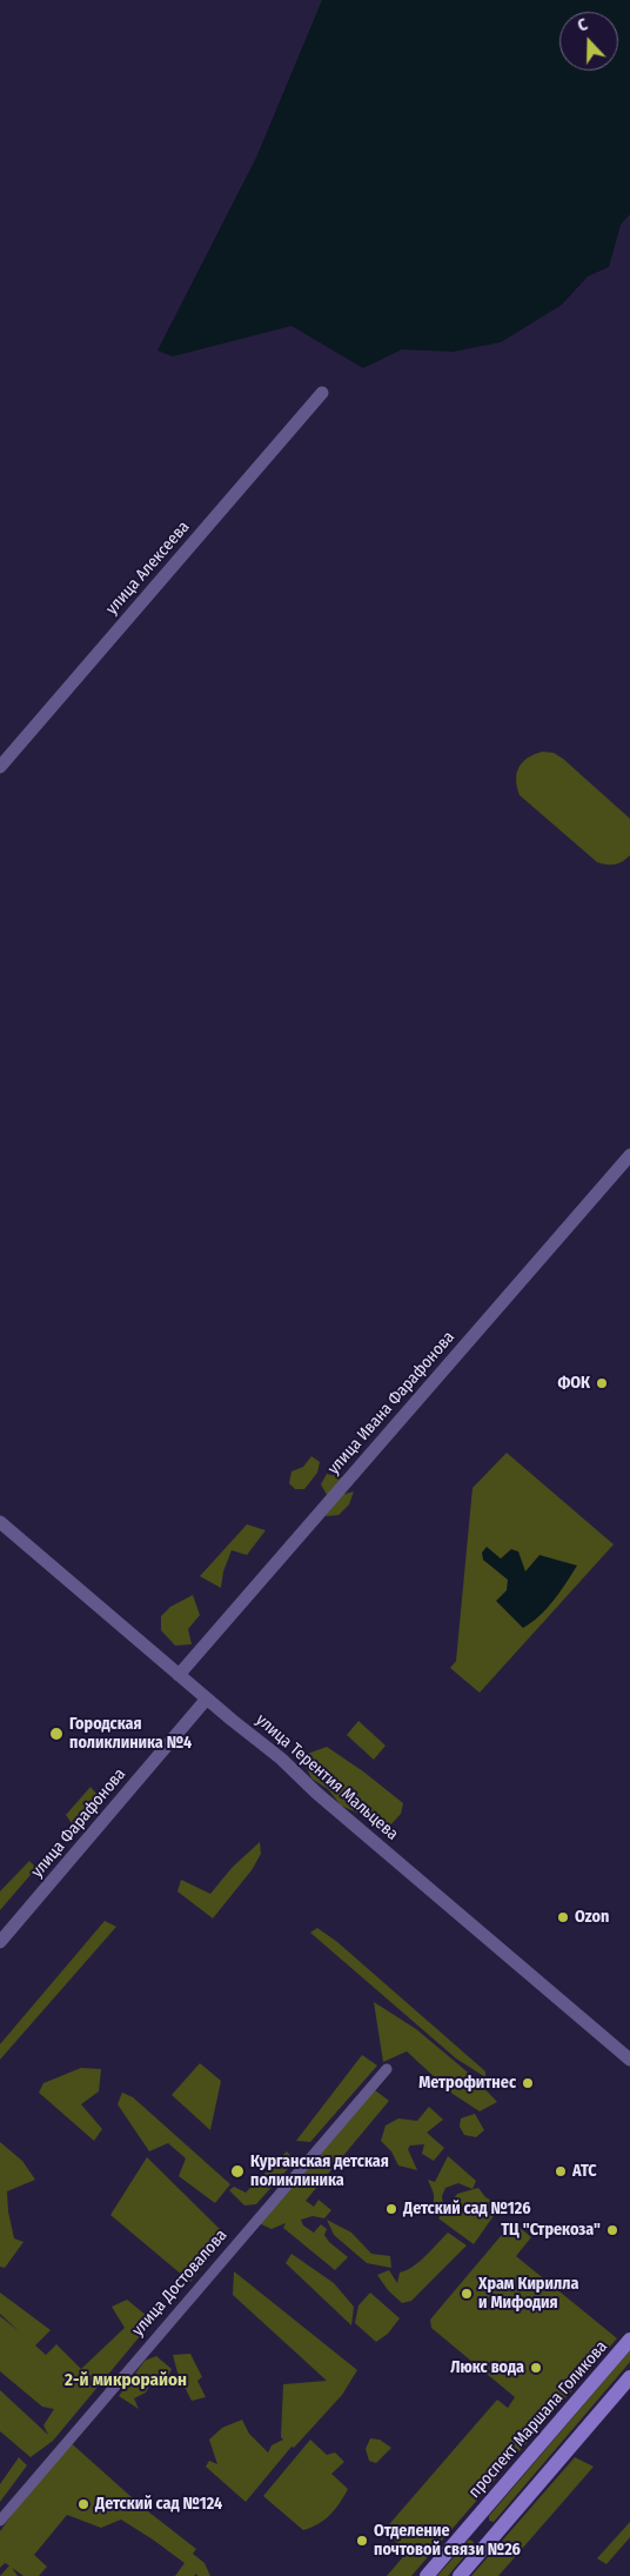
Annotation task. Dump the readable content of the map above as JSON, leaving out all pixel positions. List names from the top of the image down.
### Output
{
  "streets": {
    "main road": ["проспект Маршала Голикова"],
    "street": [
      "улица Алексеева",
      "улица Ивана Фарафонова",
      "улица Терентия Мальцева",
      "улица Фарафонова",
      "улица Достовалова"
    ]
  },
  "crossings": [
    ["улица Ивана Фарафонова", "улица Терентия Мальцева"],
    ["улица Терентия Мальцева", "улица Фарафонова"]
  ],
  "districts": ["2-й микрорайон"],
  "places": [
    "ФОК",
    "Городская поликлиника №4",
    "Ozon",
    "Метрофитнес",
    "Курганская детская поликлиника",
    "АТС",
    "Детский сад №126",
    "ТЦ \"Стрекоза\"",
    "Храм Кирилла и Мифодия",
    "Люкс вода",
    "Детский сад №124",
    "Отделение почтовой связи №26"
  ],
  "north": "top"
}
